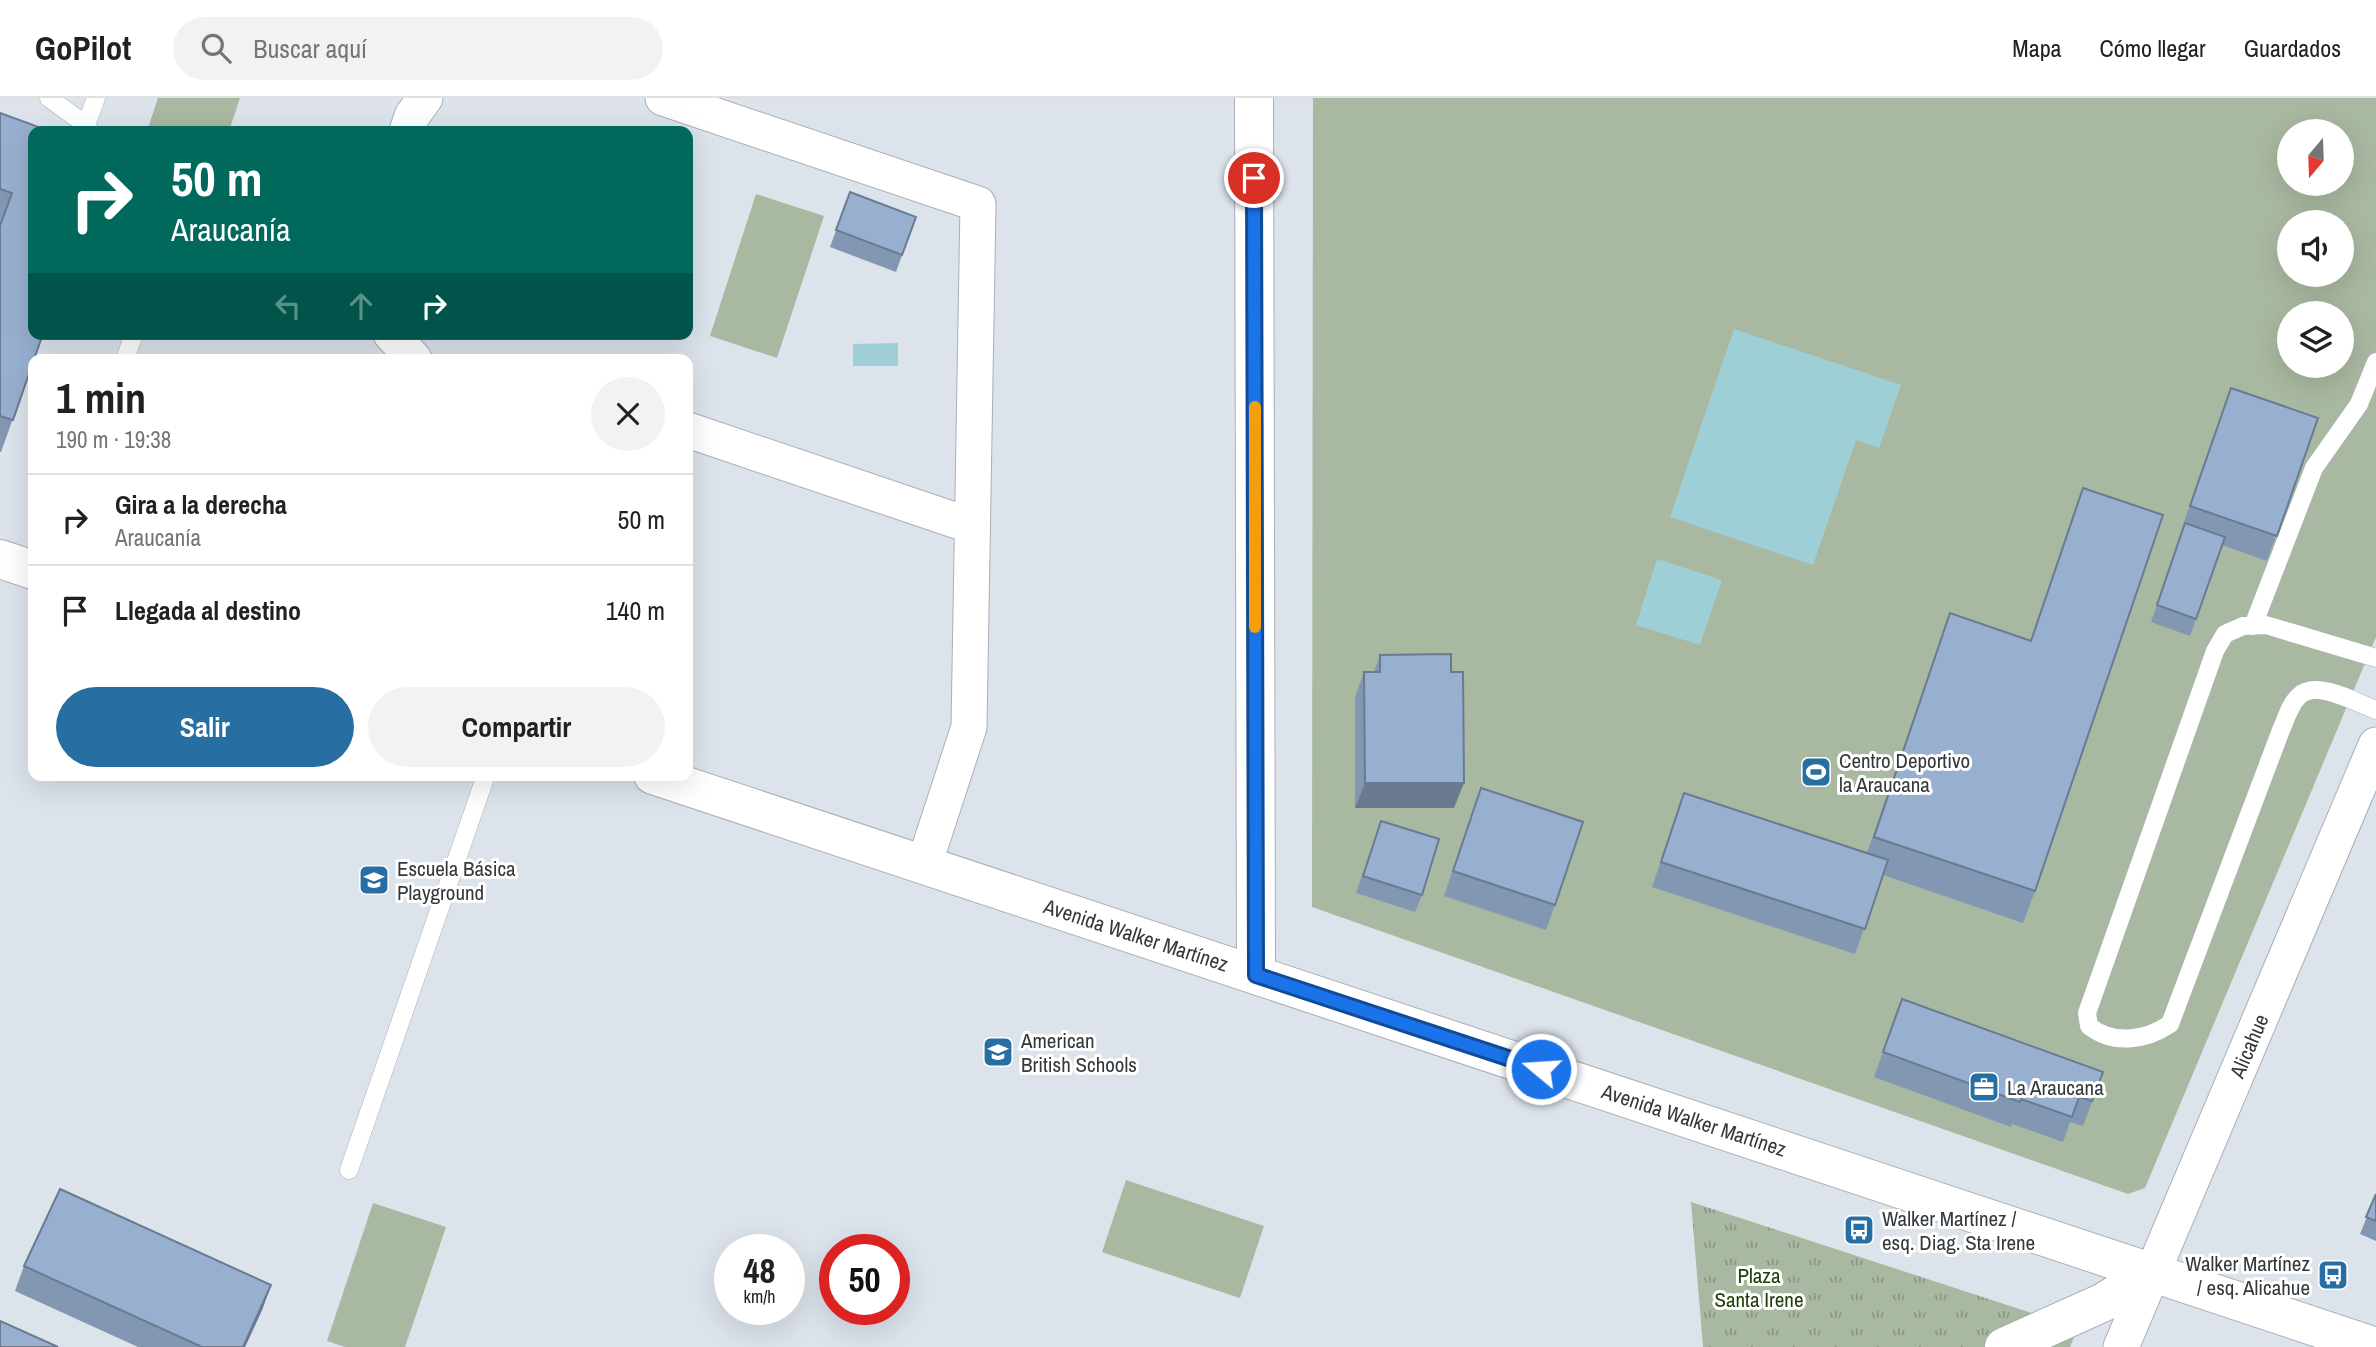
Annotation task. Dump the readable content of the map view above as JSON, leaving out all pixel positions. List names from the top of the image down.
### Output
{
  "streets": {
    "main road": ["Avenida Walker Martínez"],
    "street": ["Alicahue"]
  },
  "crossings": [
    ["Avenida Walker Martínez", "Alicahue"]
  ],
  "parks": ["Plaza Santa Irene"],
  "places": {
    "sports": ["Centro Deportivo la Araucana"],
    "school or university": ["Escuela Básica Playground", "American British Schools"],
    "office": ["La Araucana"],
    "bus stop": ["Walker Martínez / esq. Diag. Sta Irene", "Walker Martínez / esq. Alicahue"]
  },
  "north": "bottom",
  "page": {
    "header": "GoPilot",
    "search": "Buscar aquí",
    "nav": ["Mapa", "Cómo llegar", "Guardados"],
    "turn": ["50 m", "Araucanía"],
    "heading": ["1 min", "190 m · 19:38"],
    "list": [
      {
        "name": "Gira a la derecha",
        "note": "Araucanía",
        "value": "50 m"
      },
      {
        "name": "Llegada al destino",
        "value": "140 m"
      }
    ],
    "buttons": ["Salir", "Compartir"],
    "speed": "48 km/h",
    "limit": "50"
  }
}
